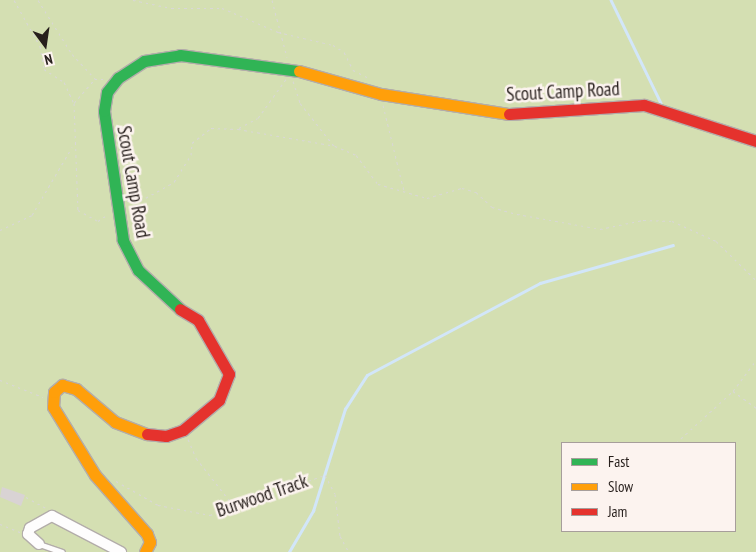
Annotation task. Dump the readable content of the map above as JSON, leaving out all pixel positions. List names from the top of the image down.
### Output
{
  "streets": {
    "street": ["Scout Camp Road"],
    "path": ["Burwood Track"]
  },
  "legend": ["Fast", "Slow", "Jam"],
  "north": "bottom"
}
